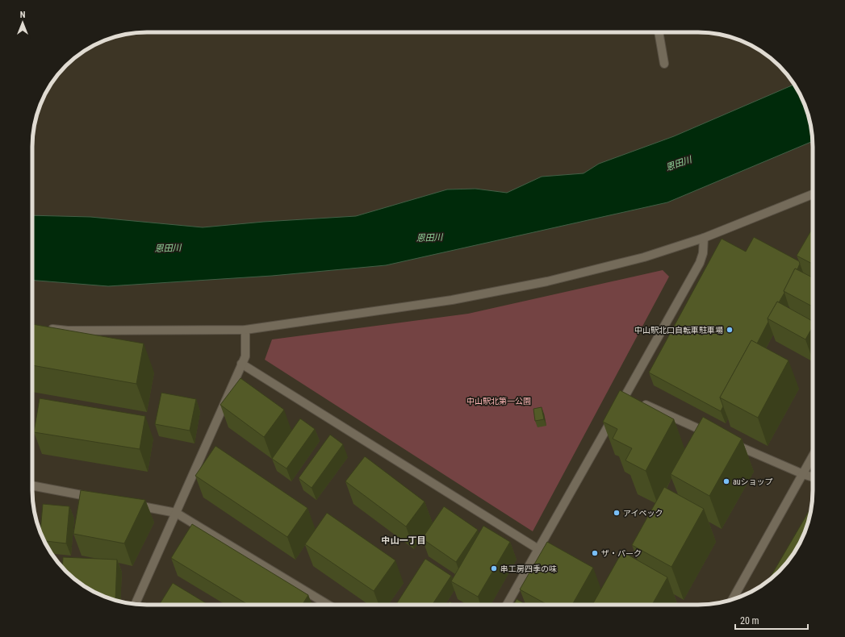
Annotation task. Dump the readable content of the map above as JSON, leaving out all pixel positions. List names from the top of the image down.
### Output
{
  "districts": ["中山一丁目"],
  "water": ["恩田川"],
  "parks": ["中山駅北第一公園"],
  "places": [
    "中山駅北口自転車駐車場",
    "auショップ",
    "アイペック",
    "ザ・パーク",
    "串工房四季の味"
  ],
  "scale_bar": "20 m",
  "north": "top"
}
